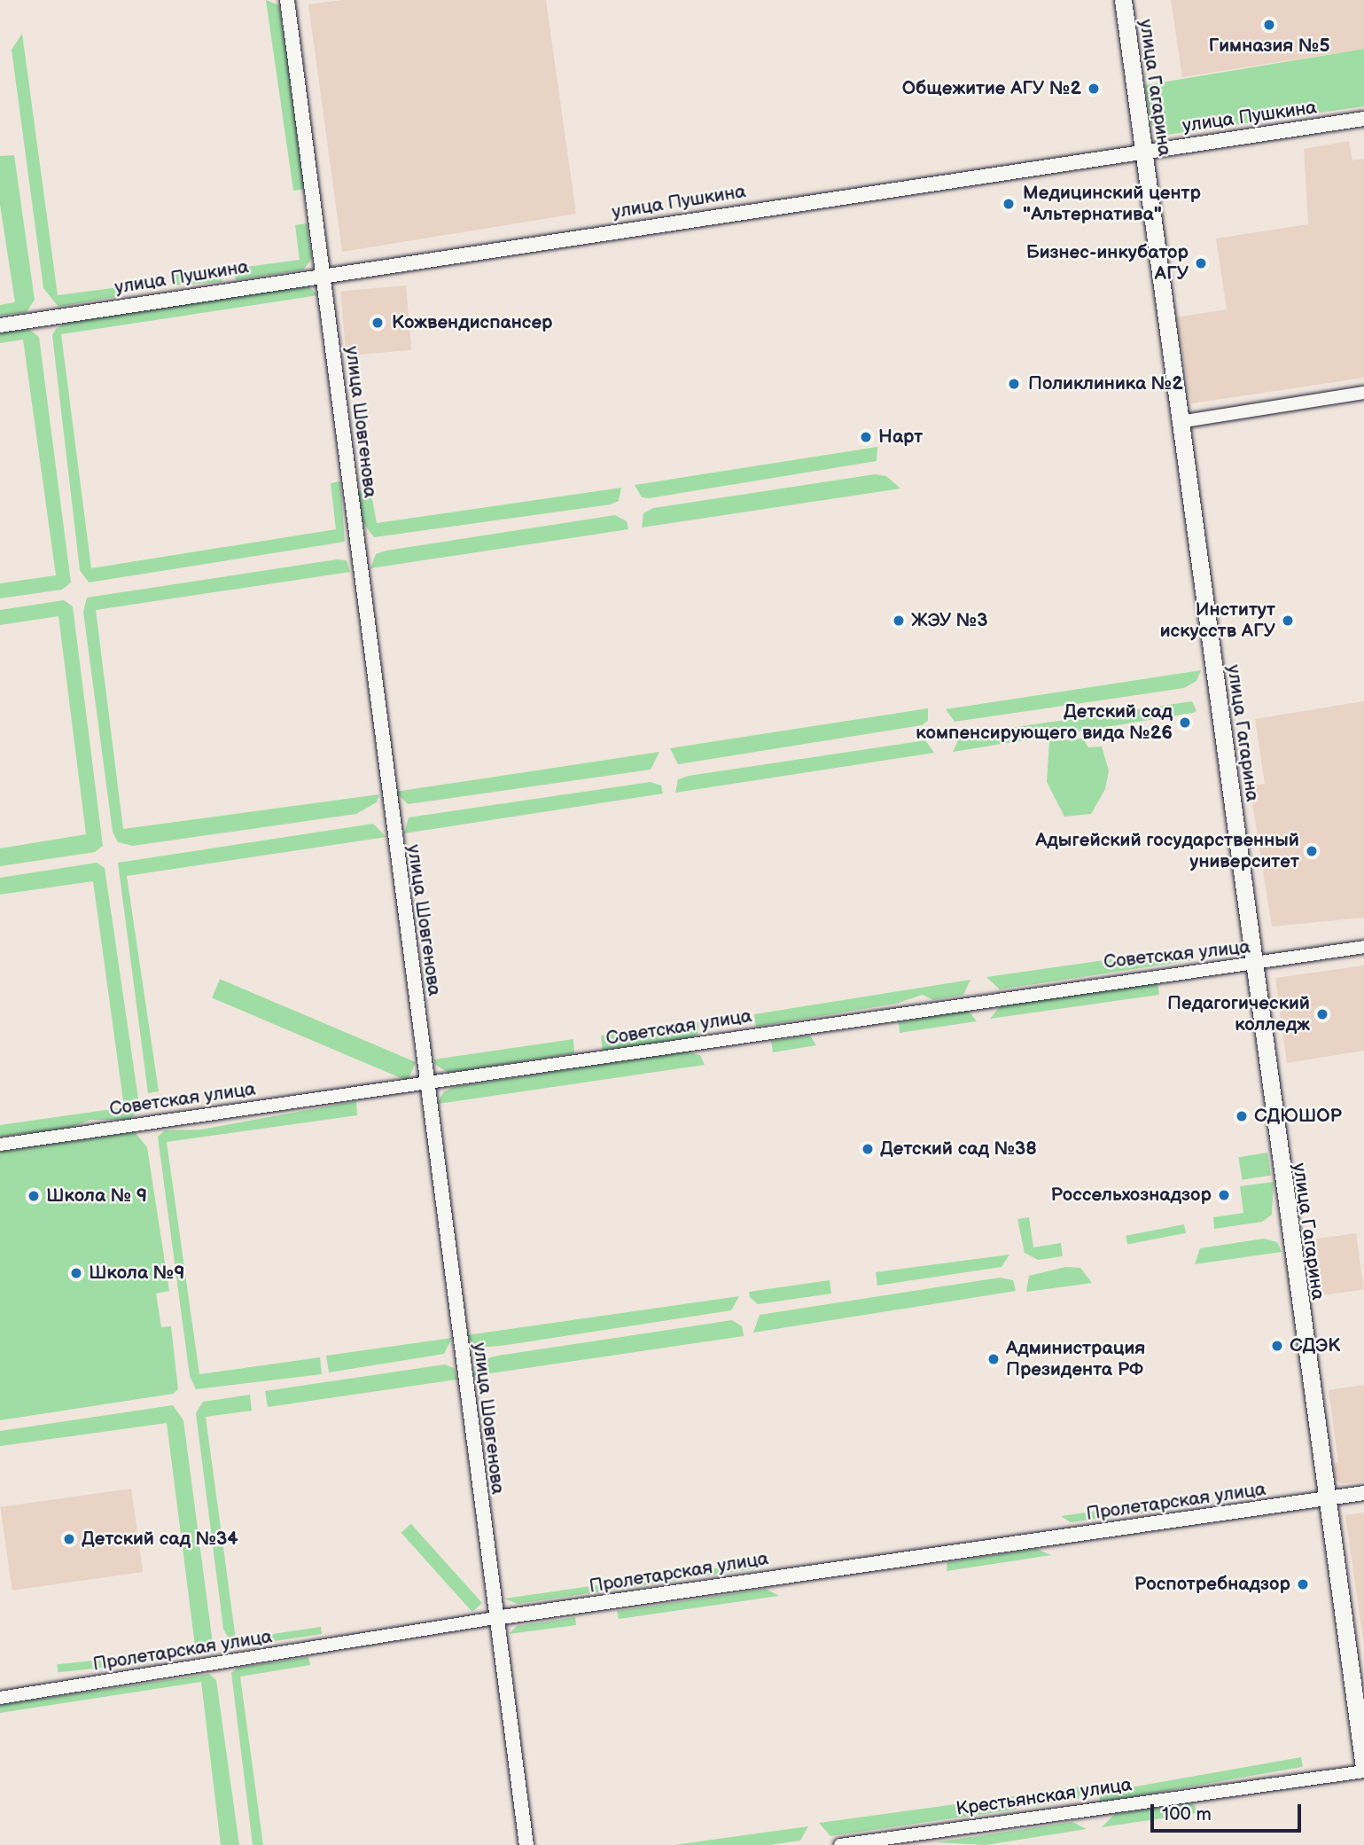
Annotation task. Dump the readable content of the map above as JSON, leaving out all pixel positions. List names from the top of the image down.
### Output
{
  "streets": {
    "main road": [
      "улица Гагарина",
      "улица Пушкина",
      "улица Шовгенова",
      "Пролетарская улица"
    ],
    "street": ["Советская улица", "Крестьянская улица"]
  },
  "crossings": [
    ["улица Гагарина", "улица Пушкина"],
    ["улица Гагарина", "Советская улица"],
    ["улица Гагарина", "Пролетарская улица"],
    ["улица Гагарина", "Крестьянская улица"],
    ["улица Пушкина", "улица Шовгенова"],
    ["улица Шовгенова", "Советская улица"],
    ["улица Шовгенова", "Пролетарская улица"]
  ],
  "places": [
    "Гимназия №5",
    "Общежитие АГУ №2",
    "Медицинский центр \"Альтернатива\"",
    "Бизнес-инкубатор АГУ",
    "Кожвендиспансер",
    "Поликлиника №2",
    "Нарт",
    "ЖЭУ №3",
    "Институт искусств АГУ",
    "Детский сад компенсирующего вида №26",
    "Адыгейский государственный университет",
    "Педагогический колледж",
    "СДЮШОР",
    "Детский сад №38",
    "Россельхознадзор",
    "Школа № 9",
    "Школа №9",
    "СДЭК",
    "Администрация Президента РФ",
    "Детский сад №34",
    "Роспотребнадзор"
  ],
  "scale_bar": "100 m"
}
